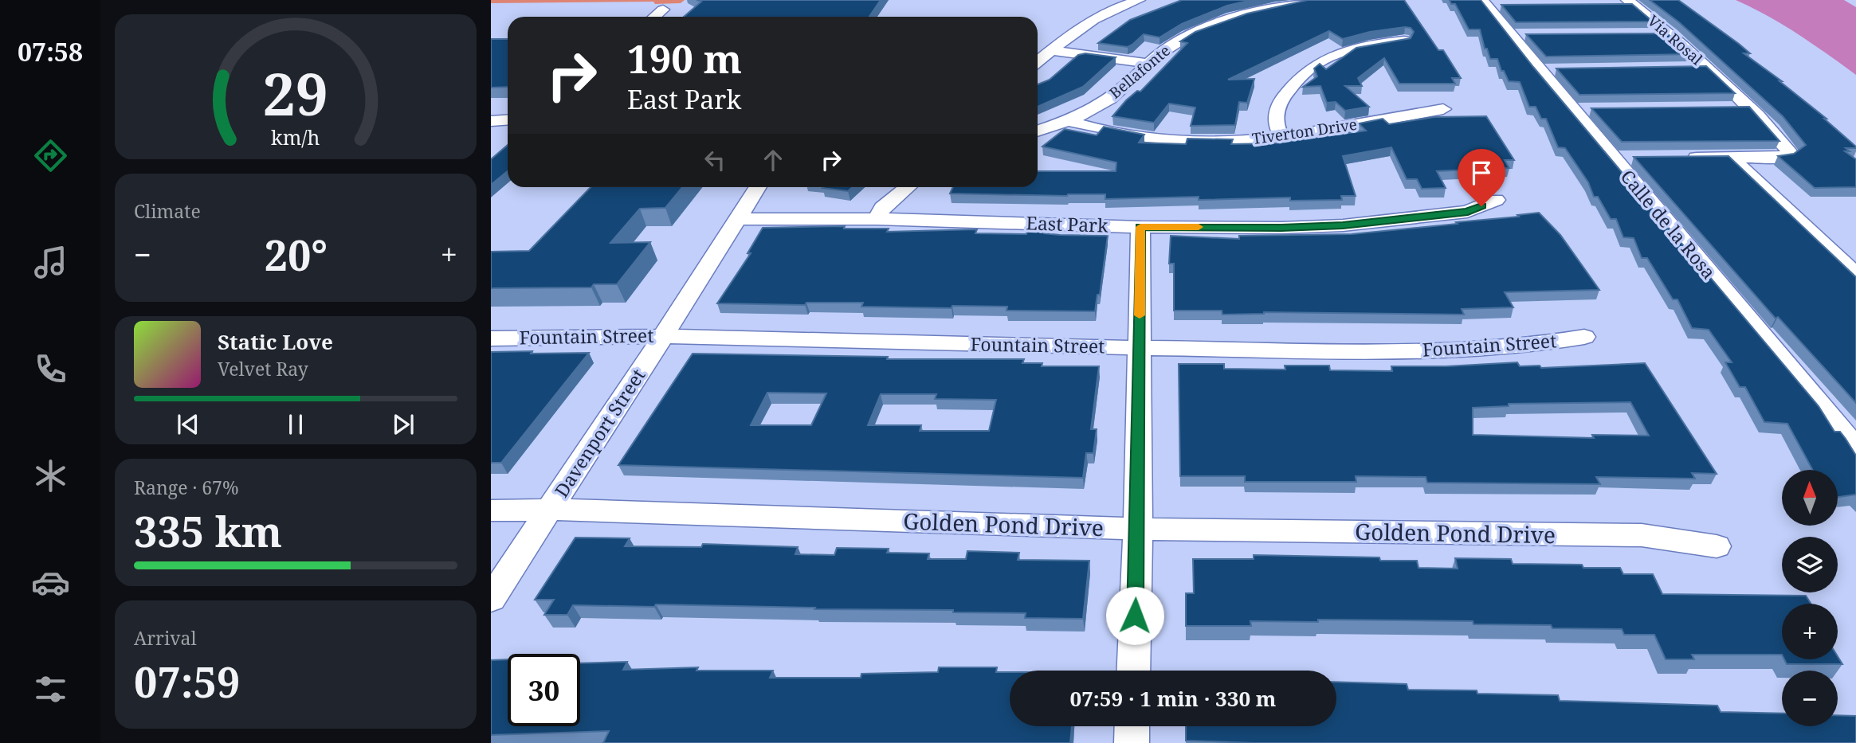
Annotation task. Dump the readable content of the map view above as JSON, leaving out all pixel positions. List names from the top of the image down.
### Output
{
  "streets": {
    "street": [
      "Via Rosal",
      "Bellafonte",
      "Tiverton Drive",
      "East Park",
      "Calle de la Rosa",
      "Fountain Street",
      "Davenport Street",
      "Golden Pond Drive"
    ]
  },
  "crossings": [
    ["Bellafonte", "Tiverton Drive"],
    ["East Park", "Davenport Street"],
    ["Fountain Street", "Davenport Street"],
    ["Davenport Street", "Golden Pond Drive"]
  ],
  "north": "top",
  "page": {
    "tabs": "07:58",
    "turn": ["190 m", "East Park"],
    "tile": [
      "Climate",
      ["Range · 67%", "335 km"],
      ["Arrival", "07:59"]
    ],
    "heat": ["−", "20°", "+"],
    "song": ["Static Love", "Velvet Ray"],
    "map_buttons": ["+", "−"],
    "limit": "30",
    "trip": "07:59 · 1 min · 330 m",
    "gauge": ["29", "km/h"]
  }
}
